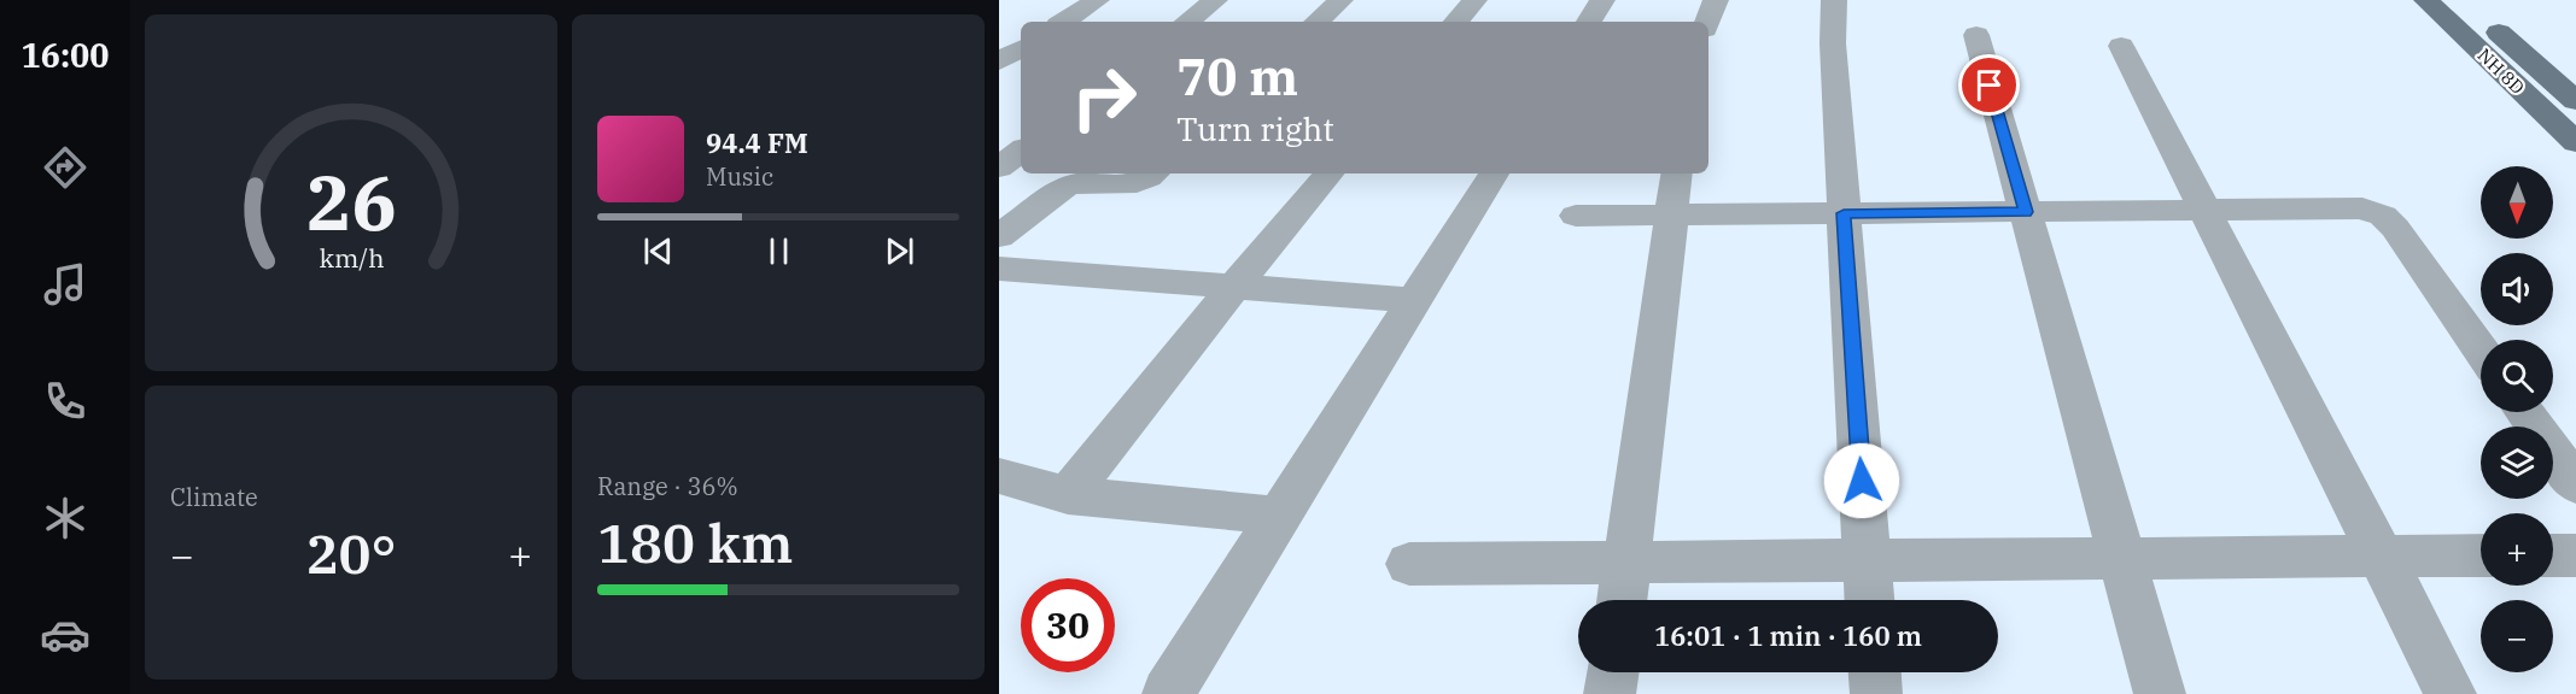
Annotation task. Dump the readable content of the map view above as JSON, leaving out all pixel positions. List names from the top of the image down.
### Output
{
  "streets": {
    "main road": ["NH 8D"]
  },
  "north": "bottom",
  "page": {
    "tabs": "16:00",
    "turn": ["70 m", "Turn right"],
    "song": ["94.4 FM", "Music"],
    "map_buttons": ["+", "−"],
    "tile": [
      "Climate",
      ["Range · 36%", "180 km"]
    ],
    "heat": ["−", "20°", "+"],
    "limit": "30",
    "trip": "16:01 · 1 min · 160 m",
    "gauge": ["26", "km/h"]
  }
}
